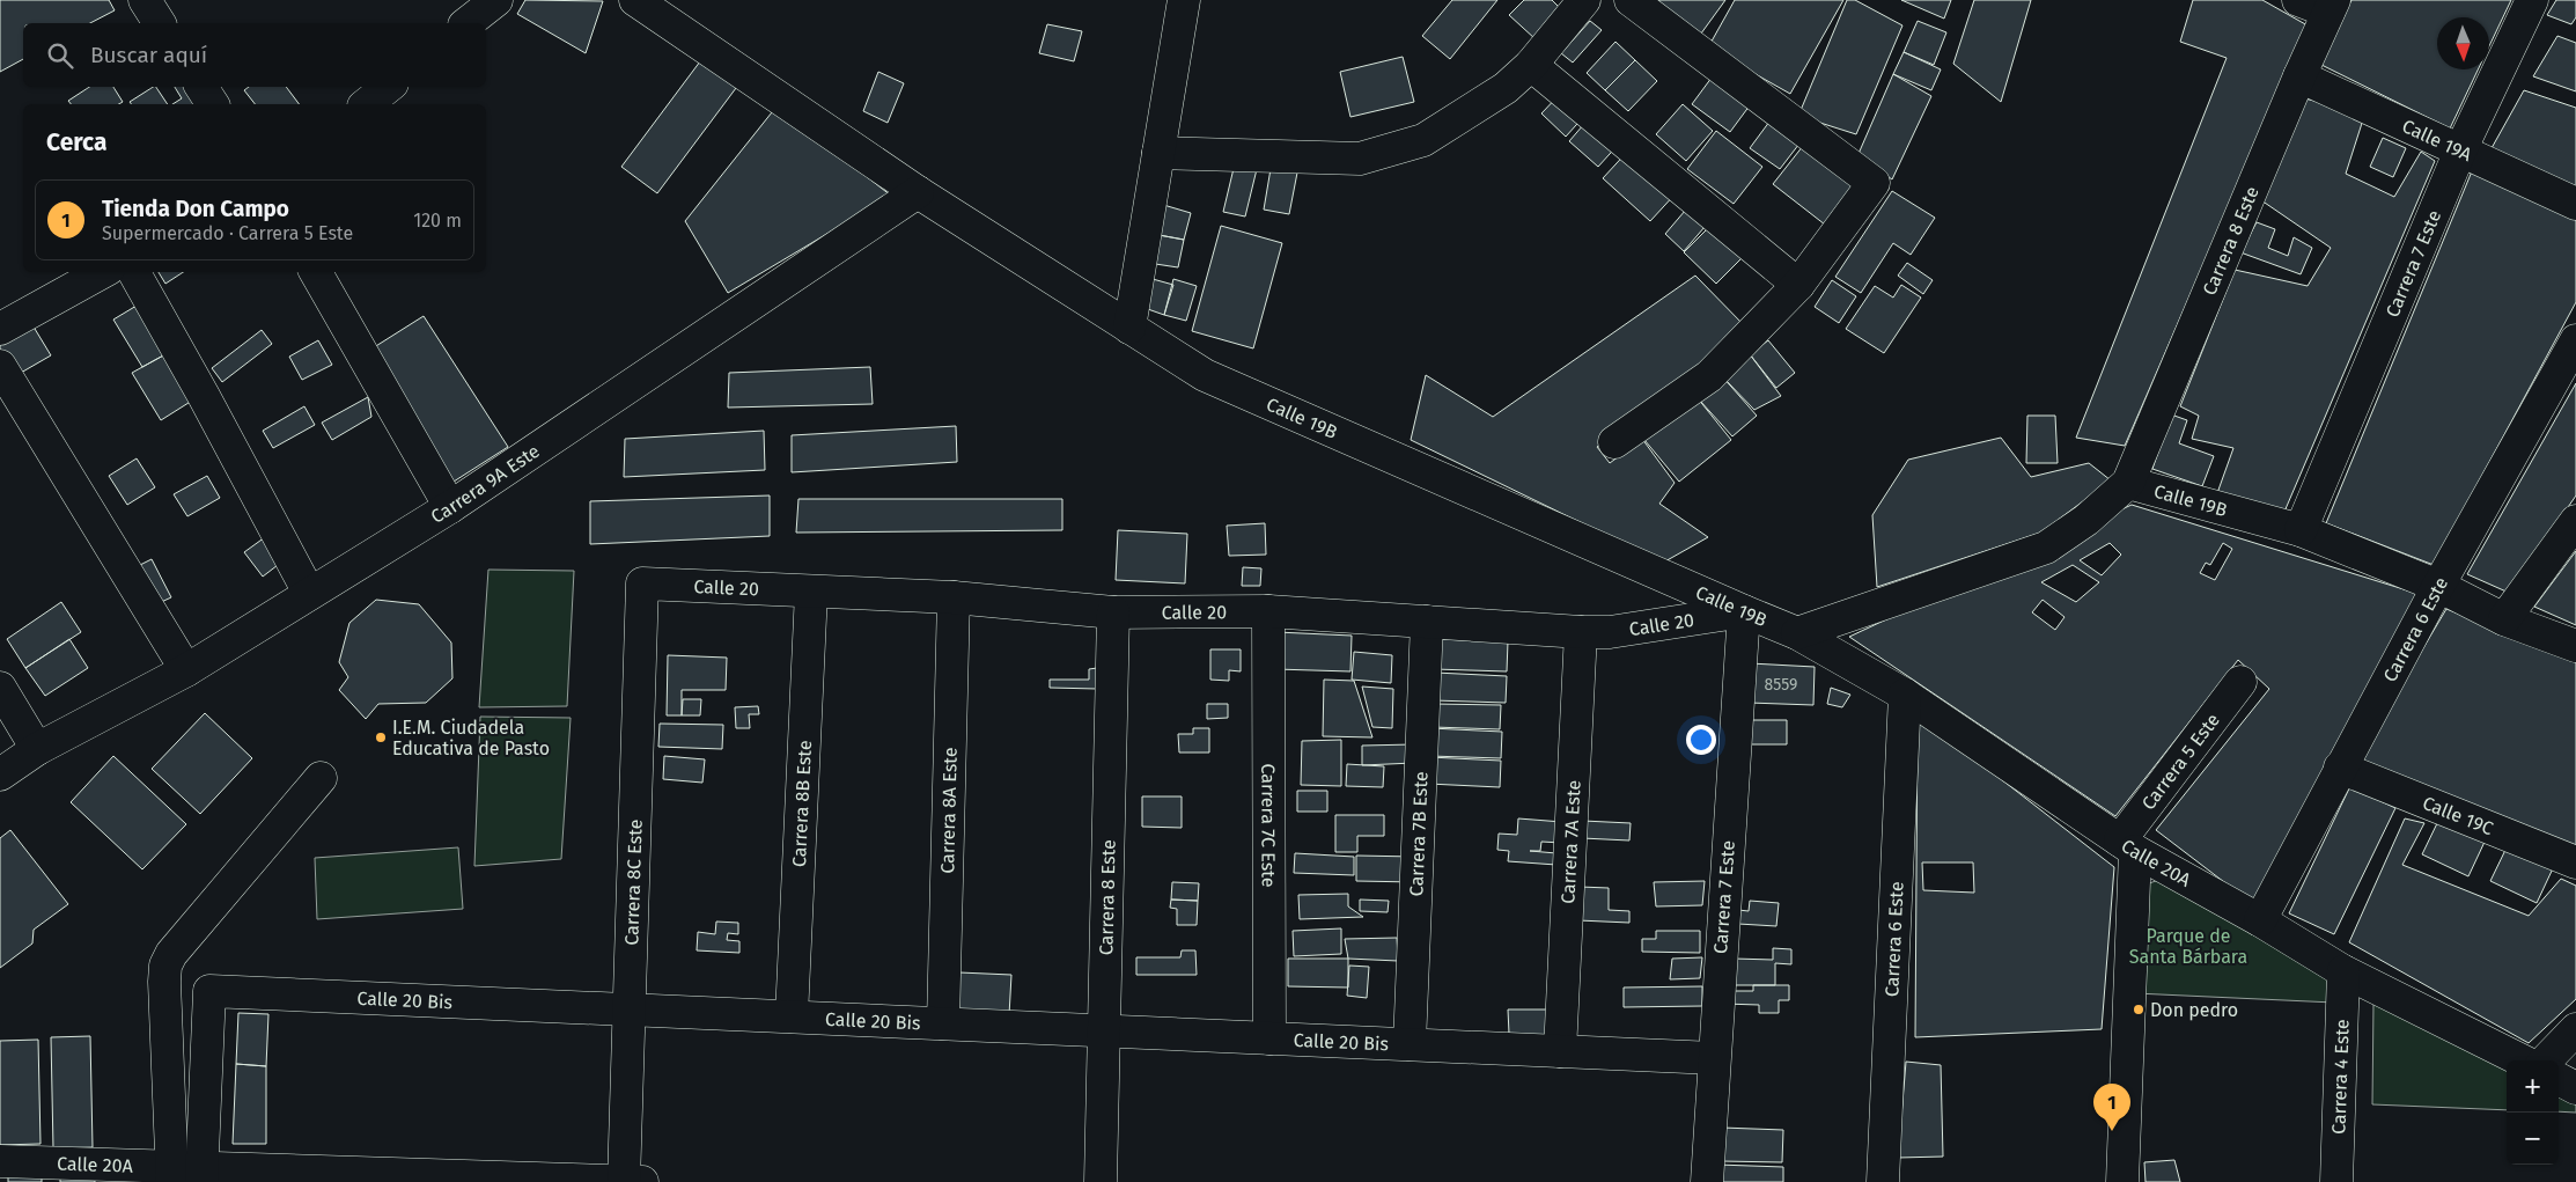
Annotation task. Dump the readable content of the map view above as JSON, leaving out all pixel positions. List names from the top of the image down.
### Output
{
  "streets": {
    "street": [
      "Calle 19A",
      "Carrera 8 Este",
      "Carrera 7 Este",
      "Calle 19B",
      "Carrera 9A Este",
      "Calle 20",
      "Carrera 6 Este",
      "Carrera 5 Este",
      "Carrera 8B Este",
      "Carrera 8A Este",
      "Calle 19C",
      "Carrera 7C Este",
      "Carrera 7B Este",
      "Carrera 7A Este",
      "Calle 20A",
      "Carrera 8C Este",
      "Calle 20 Bis",
      "Carrera 4 Este"
    ]
  },
  "crossings": [
    ["Calle 19A", "Carrera 8 Este"],
    ["Calle 19A", "Carrera 7 Este"],
    ["Carrera 8 Este", "Calle 19B"],
    ["Carrera 8 Este", "Calle 20"],
    ["Carrera 8 Este", "Calle 20 Bis"],
    ["Carrera 7 Este", "Calle 19B"],
    ["Carrera 7 Este", "Calle 20"],
    ["Carrera 7 Este", "Calle 20 Bis"],
    ["Calle 19B", "Carrera 9A Este"],
    ["Calle 19B", "Calle 20"],
    ["Calle 19B", "Carrera 6 Este"],
    ["Calle 19B", "Calle 20A"],
    ["Calle 20", "Carrera 8B Este"],
    ["Calle 20", "Carrera 8A Este"],
    ["Calle 20", "Carrera 7C Este"],
    ["Calle 20", "Carrera 7B Este"],
    ["Calle 20", "Carrera 7A Este"],
    ["Calle 20", "Carrera 8C Este"],
    ["Carrera 6 Este", "Calle 19C"],
    ["Carrera 6 Este", "Calle 20A"],
    ["Carrera 5 Este", "Calle 20A"],
    ["Carrera 8B Este", "Calle 20 Bis"],
    ["Carrera 8A Este", "Calle 20 Bis"],
    ["Carrera 7C Este", "Calle 20 Bis"],
    ["Carrera 7B Este", "Calle 20 Bis"],
    ["Carrera 7A Este", "Calle 20 Bis"],
    ["Calle 20A", "Carrera 8C Este"],
    ["Calle 20A", "Calle 20 Bis"],
    ["Calle 20A", "Carrera 4 Este"],
    ["Carrera 8C Este", "Calle 20 Bis"]
  ],
  "parks": ["Parque de Santa Bárbara"],
  "places": ["I.E.M. Ciudadela Educativa de Pasto", "Don pedro"],
  "house_numbers": ["8559"],
  "north": "bottom",
  "page": {
    "search": "Buscar aquí",
    "heading": "Cerca",
    "list": [
      {
        "mark": "1",
        "name": "Tienda Don Campo",
        "note": "Supermercado · Carrera 5 Este",
        "value": "120 m"
      }
    ],
    "map_buttons": ["+", "−"],
    "pins": "1"
  }
}
